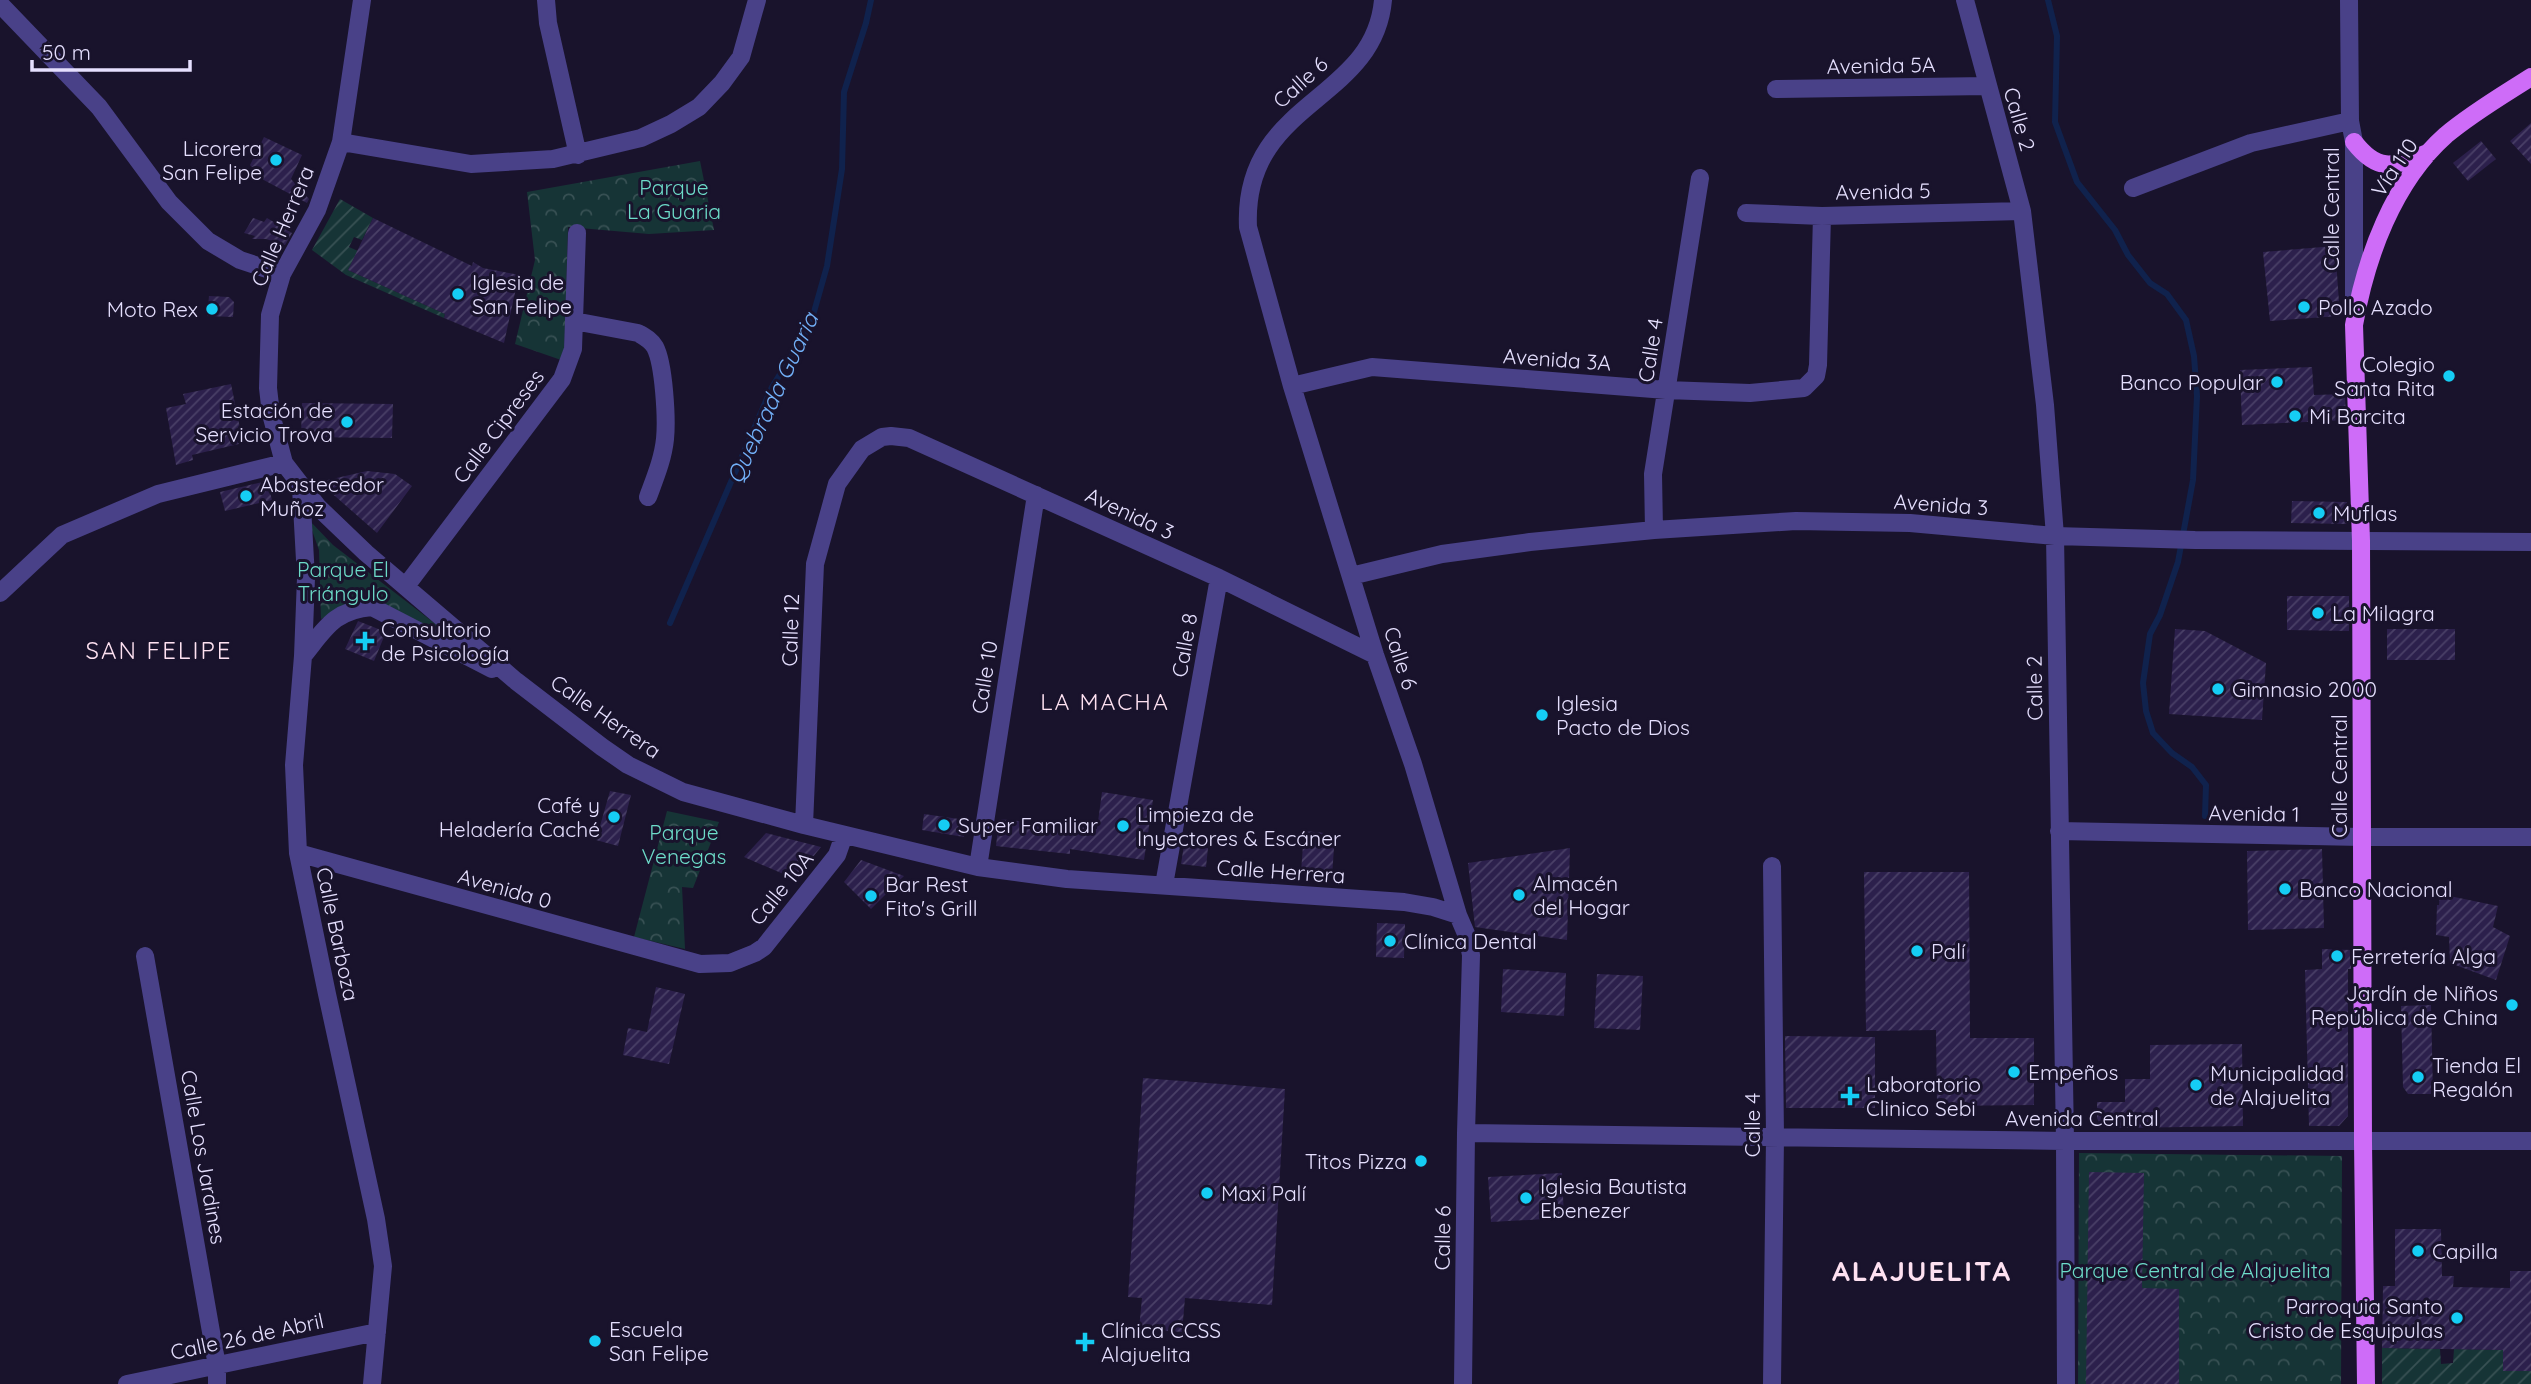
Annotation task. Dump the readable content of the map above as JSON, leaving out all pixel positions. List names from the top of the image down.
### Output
{
  "streets": {
    "main road": ["Vía 110", "Calle Central"],
    "street": [
      "Avenida 5A",
      "Calle 6",
      "Calle 2",
      "Avenida 5",
      "Calle Herrera",
      "Calle 4",
      "Avenida 3A",
      "Calle Cipreses",
      "Avenida 3",
      "Calle 12",
      "Calle 8",
      "Calle 10",
      "Avenida 1",
      "Avenida 0",
      "Calle 10A",
      "Calle Barboza",
      "Avenida Central",
      "Calle Los Jardines",
      "Calle 26 de Abril"
    ]
  },
  "crossings": [
    ["Avenida 5A", "Calle 2"],
    ["Calle 6", "Calle Herrera"],
    ["Calle 6", "Avenida 3A"],
    ["Calle 6", "Avenida 3"],
    ["Calle 6", "Avenida Central"],
    ["Calle 2", "Avenida 5"],
    ["Calle 2", "Avenida 3"],
    ["Calle 2", "Avenida 1"],
    ["Calle 2", "Avenida Central"],
    ["Vía 110", "Calle Central"],
    ["Avenida 5", "Avenida 3A"],
    ["Calle Central", "Avenida 3"],
    ["Calle Central", "Avenida 1"],
    ["Calle Central", "Avenida Central"],
    ["Calle Herrera", "Calle Cipreses"],
    ["Calle Herrera", "Calle 12"],
    ["Calle Herrera", "Calle 8"],
    ["Calle Herrera", "Calle 10"],
    ["Calle Herrera", "Calle 10A"],
    ["Calle Herrera", "Calle Barboza"],
    ["Calle 4", "Avenida 3A"],
    ["Calle 4", "Avenida 3"],
    ["Calle 4", "Avenida Central"],
    ["Avenida 3", "Calle 12"],
    ["Avenida 3", "Calle 8"],
    ["Avenida 3", "Calle 10"],
    ["Avenida 0", "Calle 10A"],
    ["Avenida 0", "Calle Barboza"],
    ["Calle Barboza", "Calle 26 de Abril"],
    ["Calle Los Jardines", "Calle 26 de Abril"]
  ],
  "districts": ["SAN FELIPE", "LA MACHA", "ALAJUELITA"],
  "water": ["Quebrada Guaria"],
  "parks": [
    "Parque La Guaria",
    "Parque El Triángulo",
    "Parque Venegas",
    "Parque Central de Alajuelita"
  ],
  "places": {
    "other": [
      "Licorera San Felipe",
      "Iglesia de San Felipe",
      "Pollo Azado",
      "Moto Rex",
      "Colegio Santa Rita",
      "Banco Popular",
      "Mi Barcita",
      "Estación de Servicio Trova",
      "Abastecedor Muñoz",
      "Muflas",
      "La Milagra",
      "Gimnasio 2000",
      "Iglesia Pacto de Dios",
      "Café y Heladería Caché",
      "Super Familiar",
      "Limpieza de Inyectores & Escáner",
      "Banco Nacional",
      "Almacén del Hogar",
      "Bar Rest Fito's Grill",
      "Clínica Dental",
      "Palí",
      "Ferretería Alga",
      "Jardín de Niños República de China",
      "Empeños",
      "Tienda El Regalón",
      "Municipalidad de Alajuelita",
      "Titos Pizza",
      "Maxi Palí",
      "Iglesia Bautista Ebenezer",
      "Capilla",
      "Parroquia Santo Cristo de Esquipulas",
      "Escuela San Felipe"
    ],
    "health": ["Consultorio de Psicología", "Laboratorio Clinico Sebi", "Clínica CCSS Alajuelita"]
  },
  "scale_bar": "50 m"
}
